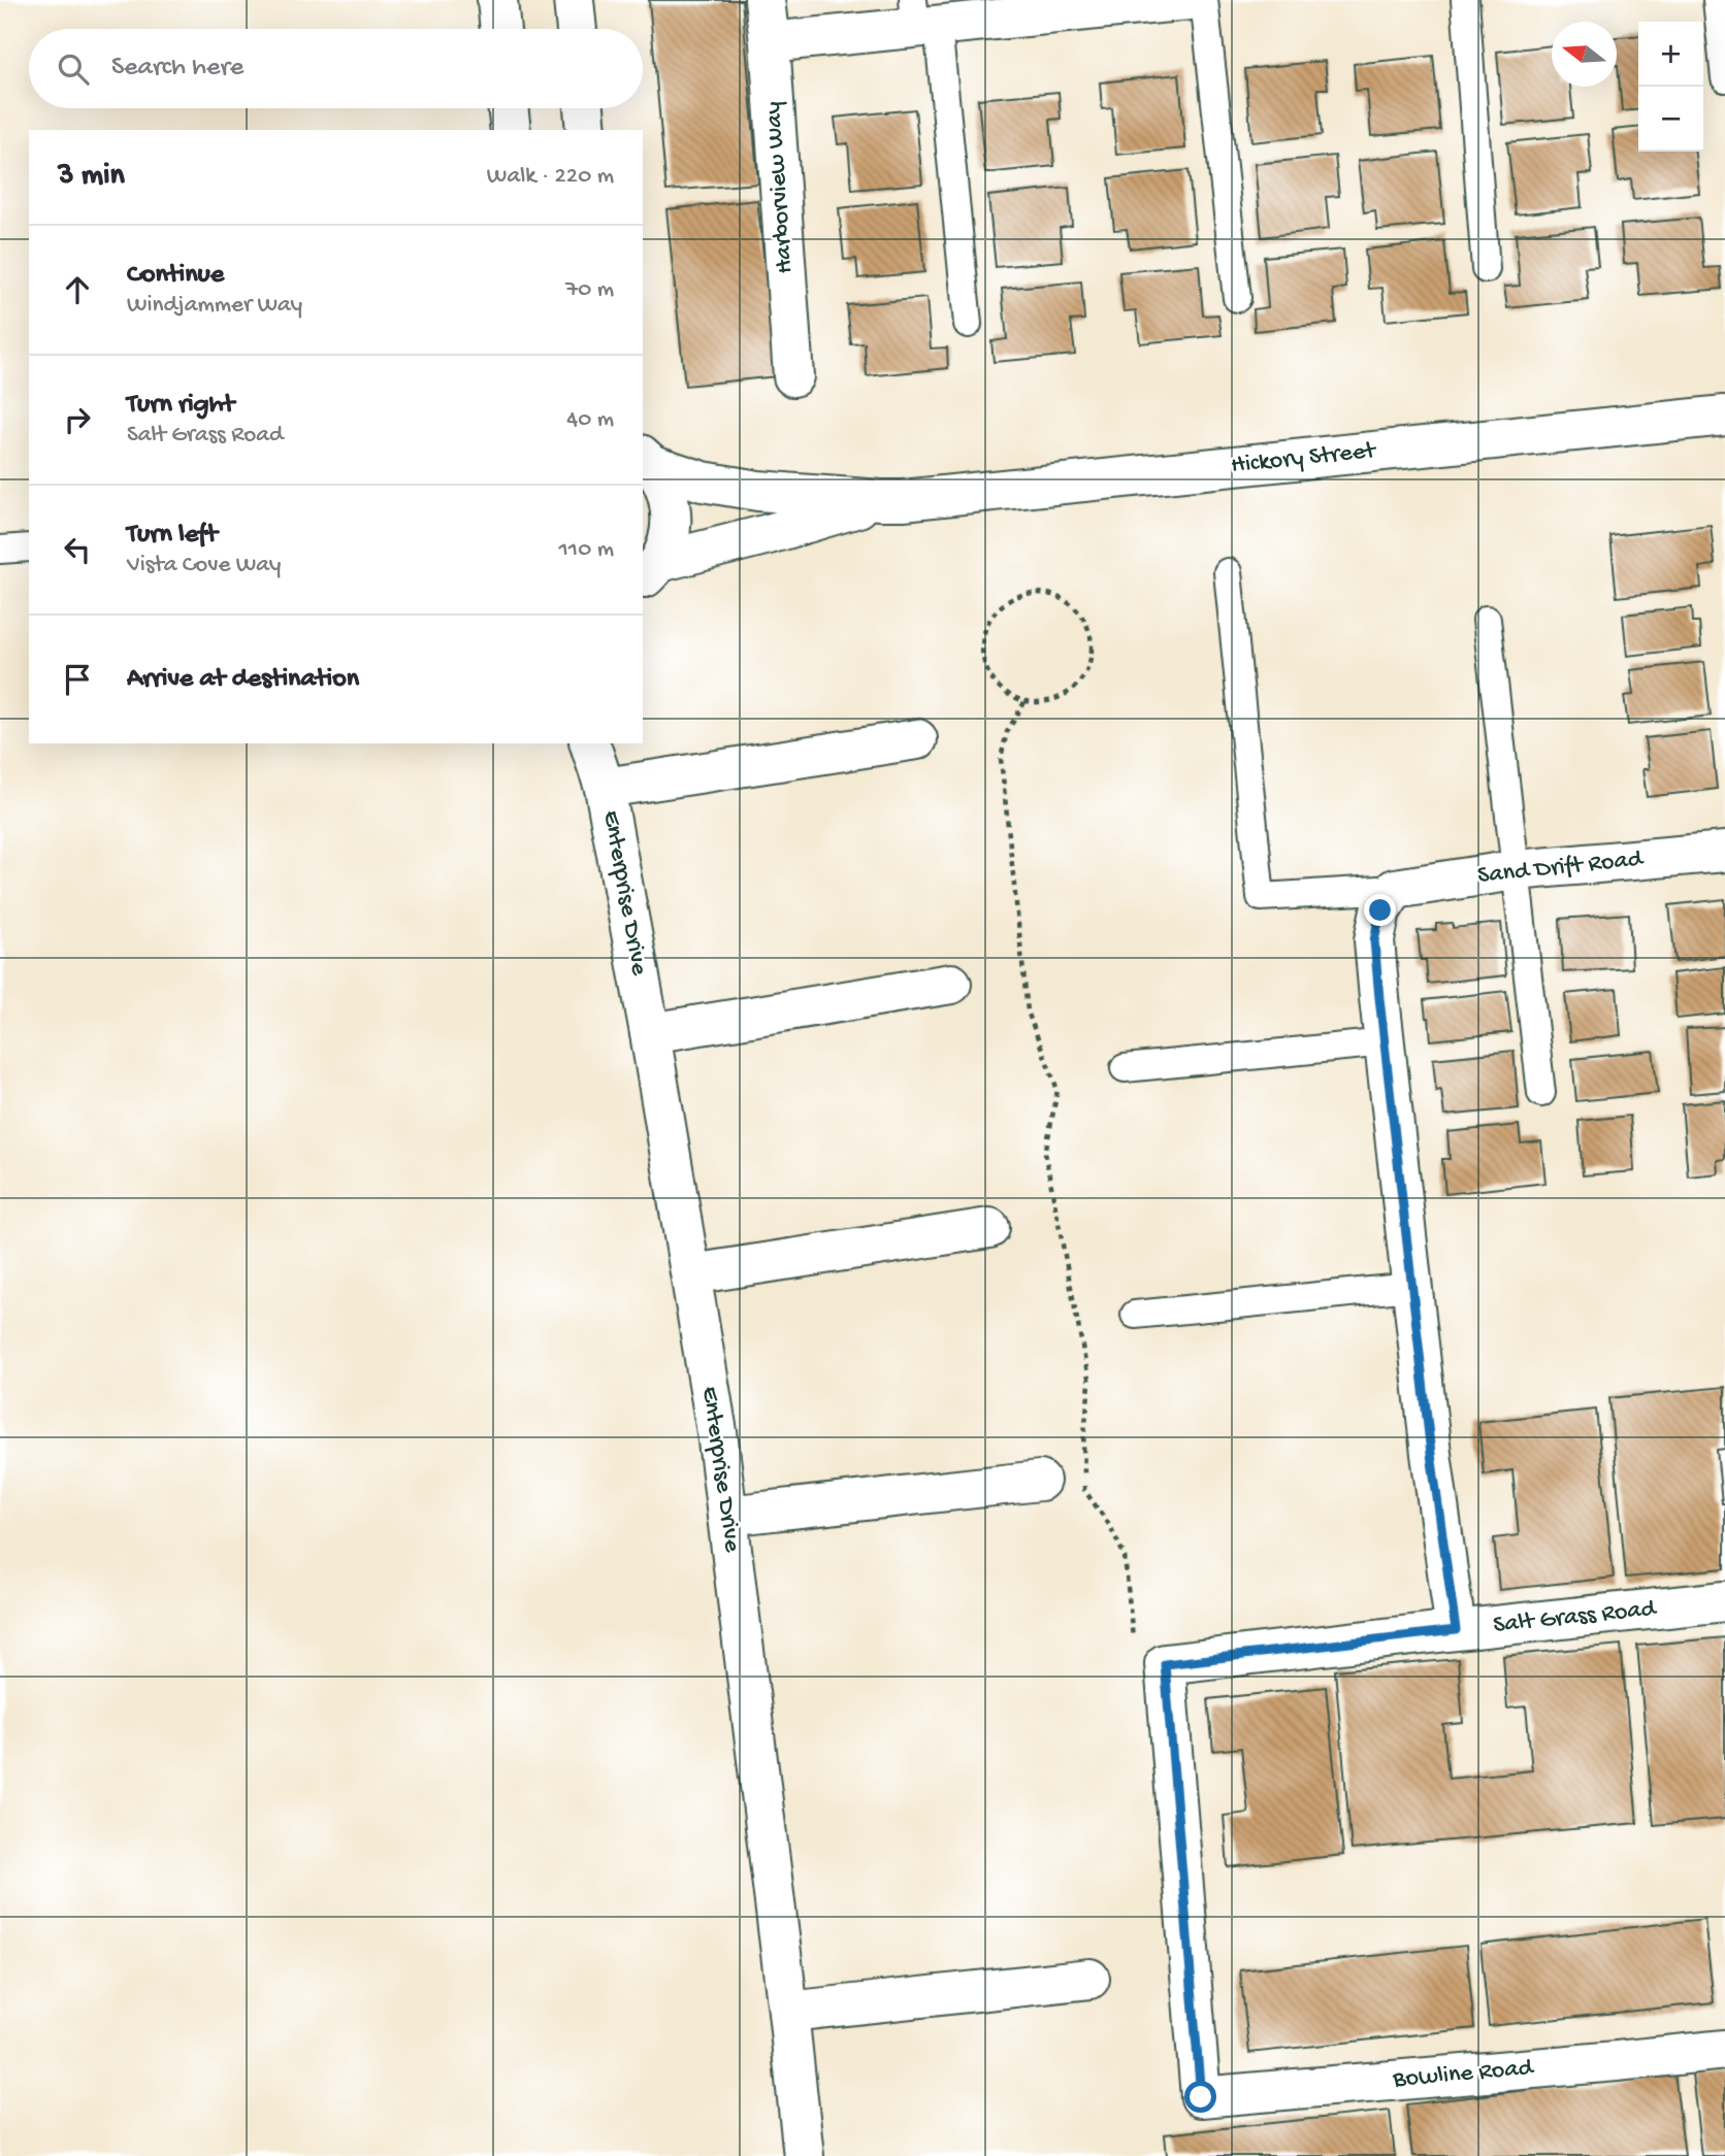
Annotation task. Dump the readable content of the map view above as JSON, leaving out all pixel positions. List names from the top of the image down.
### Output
{
  "streets": {
    "street": [
      "Harborview Way",
      "Hickory Street",
      "Sand Drift Road",
      "Enterprise Drive",
      "Salt Grass Road",
      "Bowline Road"
    ]
  },
  "crossings": [
    ["Salt Grass Road", "Bowline Road"]
  ],
  "north": "left",
  "page": {
    "map_buttons": ["+", "−"],
    "search": "Search here",
    "heading": ["3 min", "Walk · 220 m"],
    "list": [
      ["Continue", "Windjammer Way", "70 m"],
      ["Turn right", "Salt Grass Road", "40 m"],
      ["Turn left", "Vista Cove Way", "110 m"],
      "Arrive at destination"
    ]
  }
}
